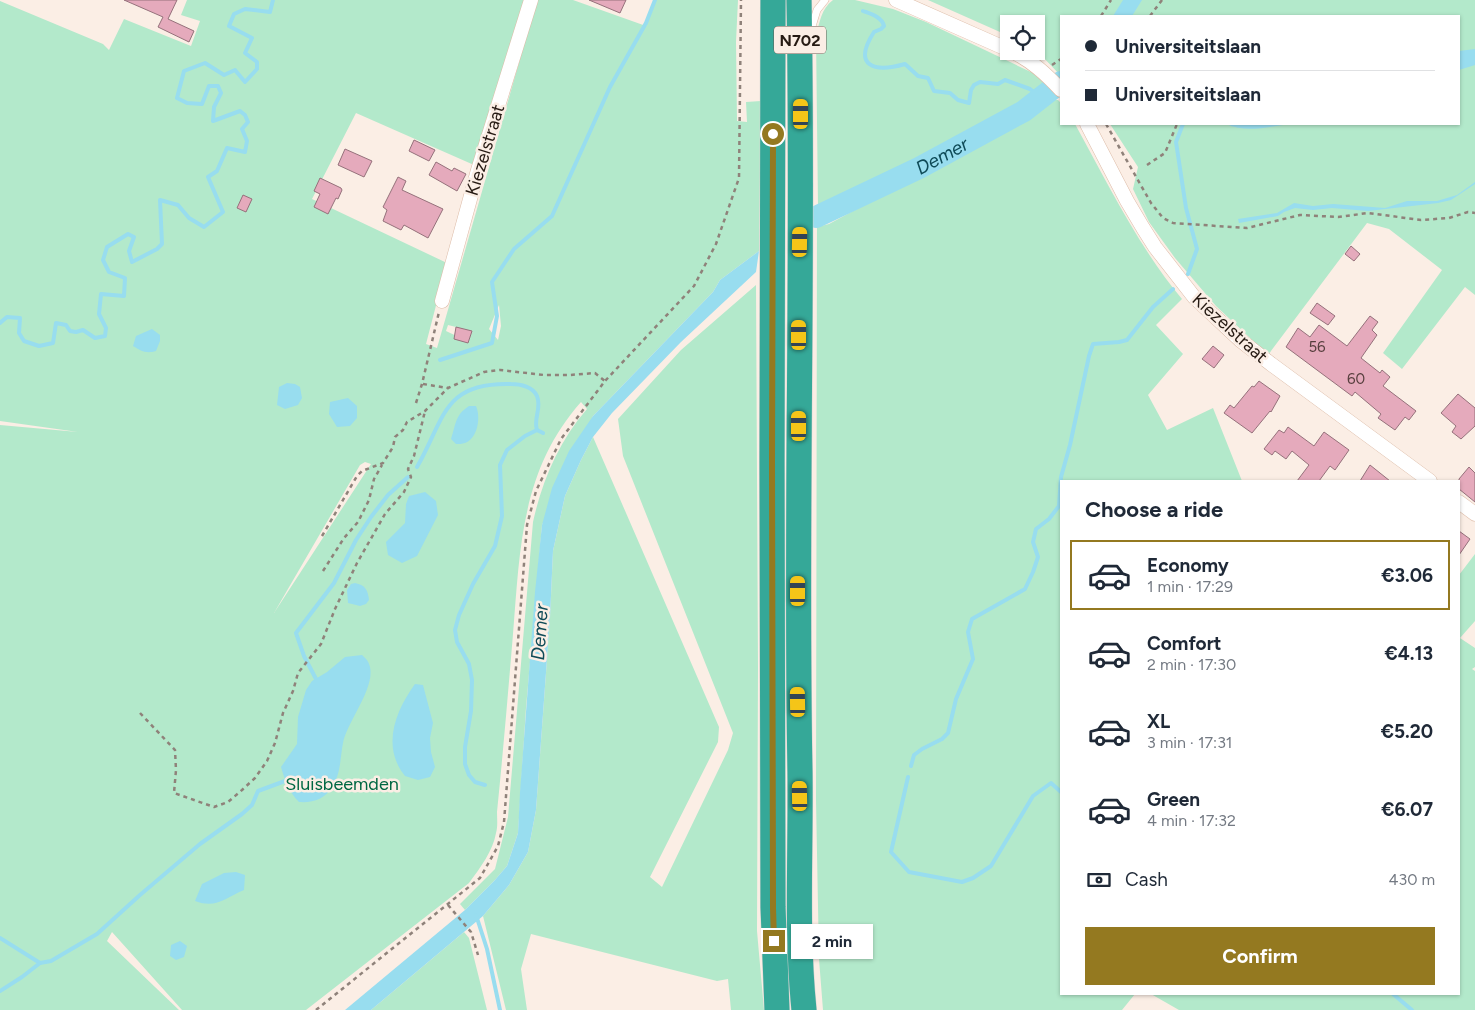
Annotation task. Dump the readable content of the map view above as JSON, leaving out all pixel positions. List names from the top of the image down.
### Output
{
  "streets": {
    "highway": ["N702"],
    "street": ["Kiezelstraat"]
  },
  "water": ["Demer"],
  "parks": ["Sluisbeemden"],
  "house_numbers": ["56", "60"],
  "page": {
    "banner": ["Universiteitslaan", "Universiteitslaan"],
    "heading": "Choose a ride",
    "list": [
      {
        "name": "Economy",
        "note": "1 min · 17:29",
        "value": "€3.06"
      },
      {
        "name": "Comfort",
        "note": "2 min · 17:30",
        "value": "€4.13"
      },
      {
        "name": "XL",
        "note": "3 min · 17:31",
        "value": "€5.20"
      },
      {
        "name": "Green",
        "note": "4 min · 17:32",
        "value": "€6.07"
      }
    ],
    "pay": ["Cash", "430 m"],
    "buttons": "Confirm",
    "bubble": "2 min"
  }
}
